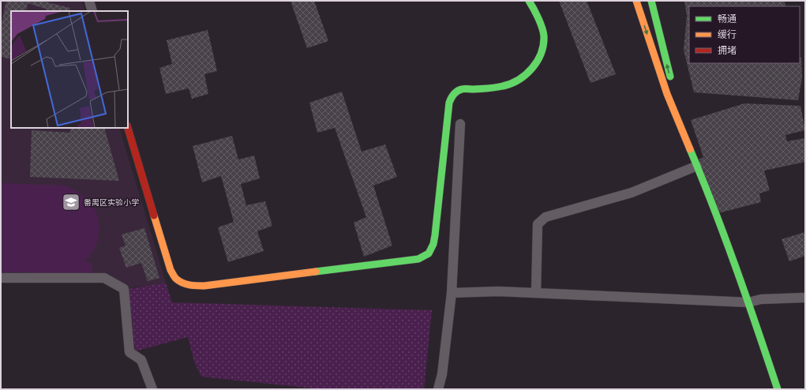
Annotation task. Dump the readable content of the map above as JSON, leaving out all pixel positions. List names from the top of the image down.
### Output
{
  "places": {
    "school or university": ["番禺区实验小学"]
  },
  "legend": ["畅通", "缓行", "拥堵"]
}
